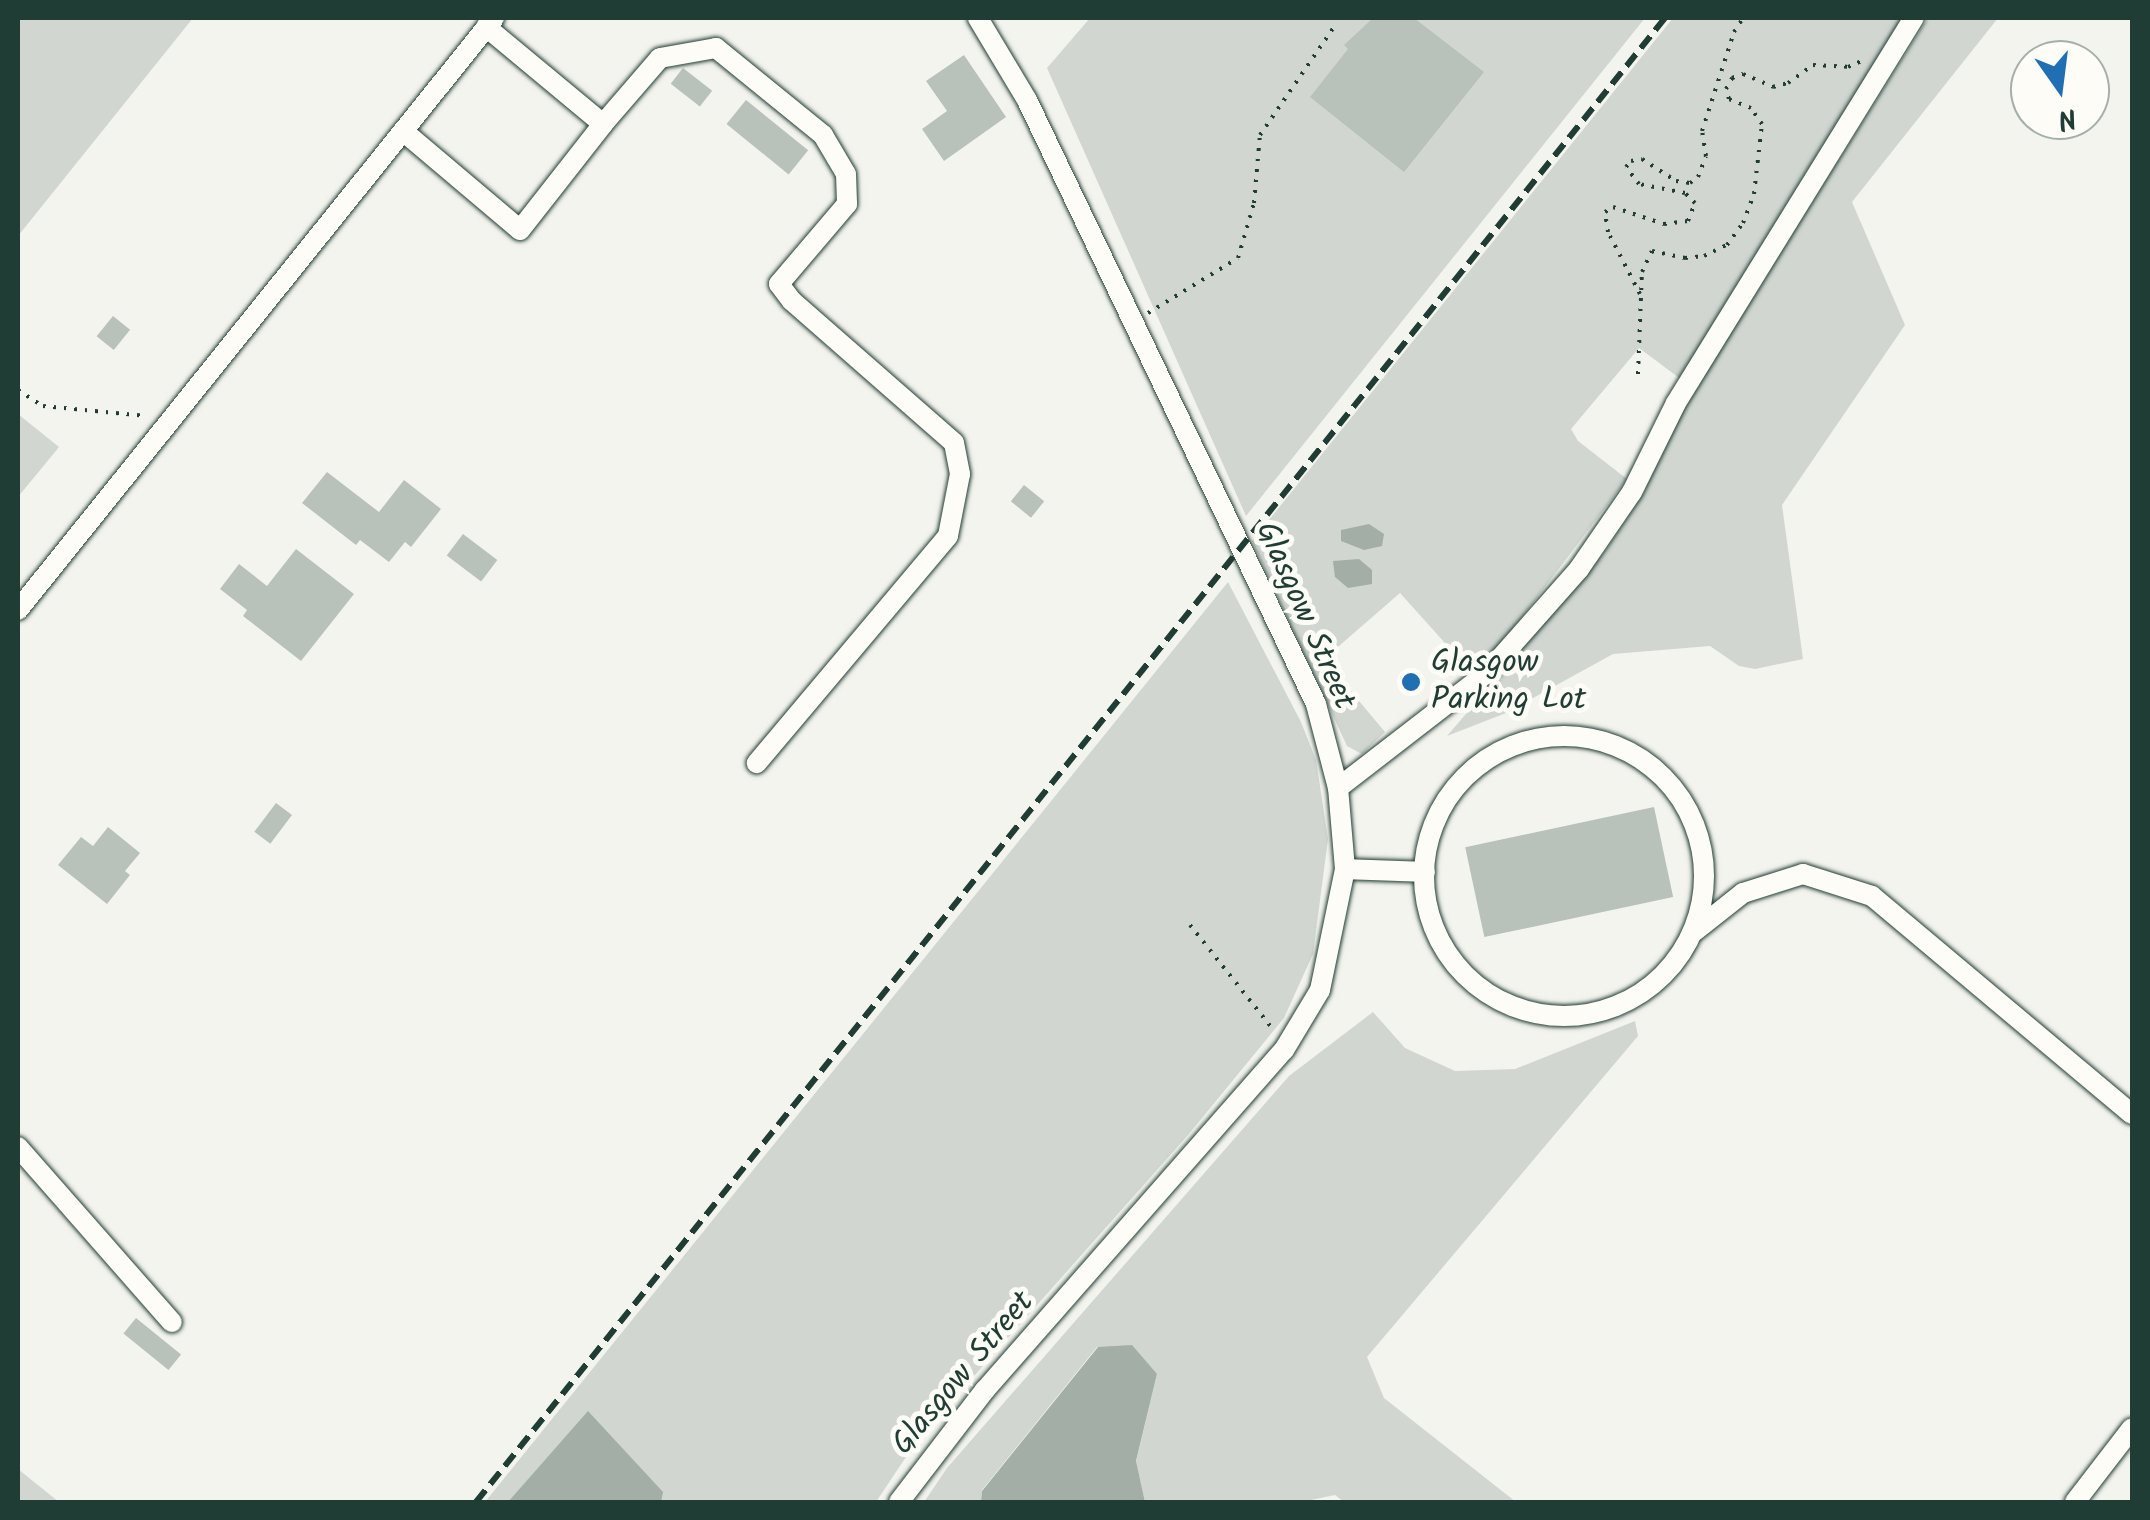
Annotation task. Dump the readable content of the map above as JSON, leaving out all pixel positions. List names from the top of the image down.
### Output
{
  "streets": {
    "street": ["Glasgow Street"]
  },
  "places": ["Glasgow Parking Lot"],
  "north": "bottom"
}
